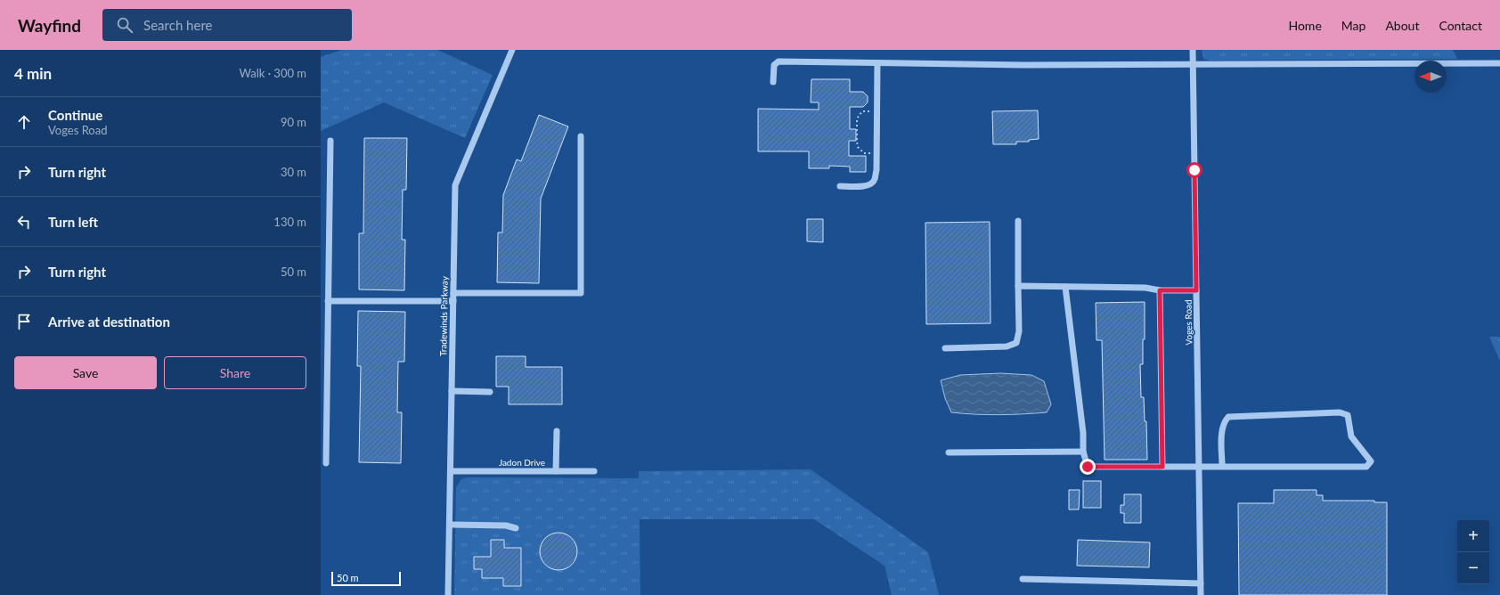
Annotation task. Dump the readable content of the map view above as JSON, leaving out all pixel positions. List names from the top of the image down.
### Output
{
  "streets": {
    "street": ["Tradewinds Parkway", "Voges Road", "Jadon Drive"]
  },
  "crossings": [
    ["Tradewinds Parkway", "Jadon Drive"]
  ],
  "scale_bar": "50 m",
  "north": "left",
  "page": {
    "header": "Wayfind",
    "search": "Search here",
    "nav": [
      "Home",
      "Map",
      "About",
      "Contact"
    ],
    "heading": ["4 min", "Walk · 300 m"],
    "list": [
      ["Continue", "Voges Road", "90 m"],
      ["Turn right", "30 m"],
      ["Turn left", "130 m"],
      ["Turn right", "50 m"],
      "Arrive at destination"
    ],
    "buttons": ["Save", "Share"],
    "map_buttons": ["+", "−"],
    "scale": "50 m"
  }
}
